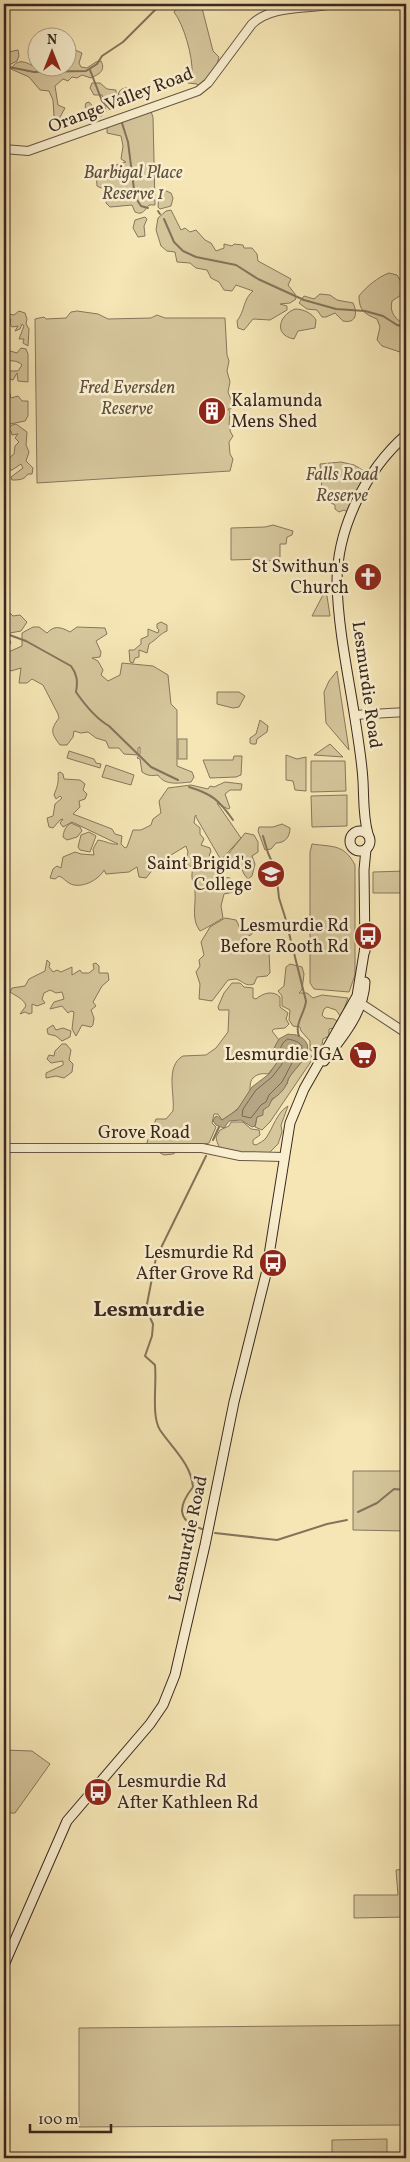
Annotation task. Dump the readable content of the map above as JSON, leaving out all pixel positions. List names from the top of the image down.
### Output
{
  "streets": {
    "main road": ["Lesmurdie Road"],
    "street": ["Orange Valley Road", "Grove Road"]
  },
  "crossings": [
    ["Lesmurdie Road", "Grove Road"]
  ],
  "districts": ["Lesmurdie"],
  "parks": ["Barbigal Place Reserve 1", "Fred Eversden Reserve", "Falls Road Reserve"],
  "places": {
    "building": ["Kalamunda Mens Shed"],
    "church": ["St Swithun's Church"],
    "school or university": ["Saint Brigid's College"],
    "bus stop": ["Lesmurdie Rd Before Rooth Rd", "Lesmurdie Rd After Grove Rd", "Lesmurdie Rd After Kathleen Rd"],
    "supermarket": ["Lesmurdie IGA"]
  },
  "scale_bar": "100 m",
  "north": "top"
}
